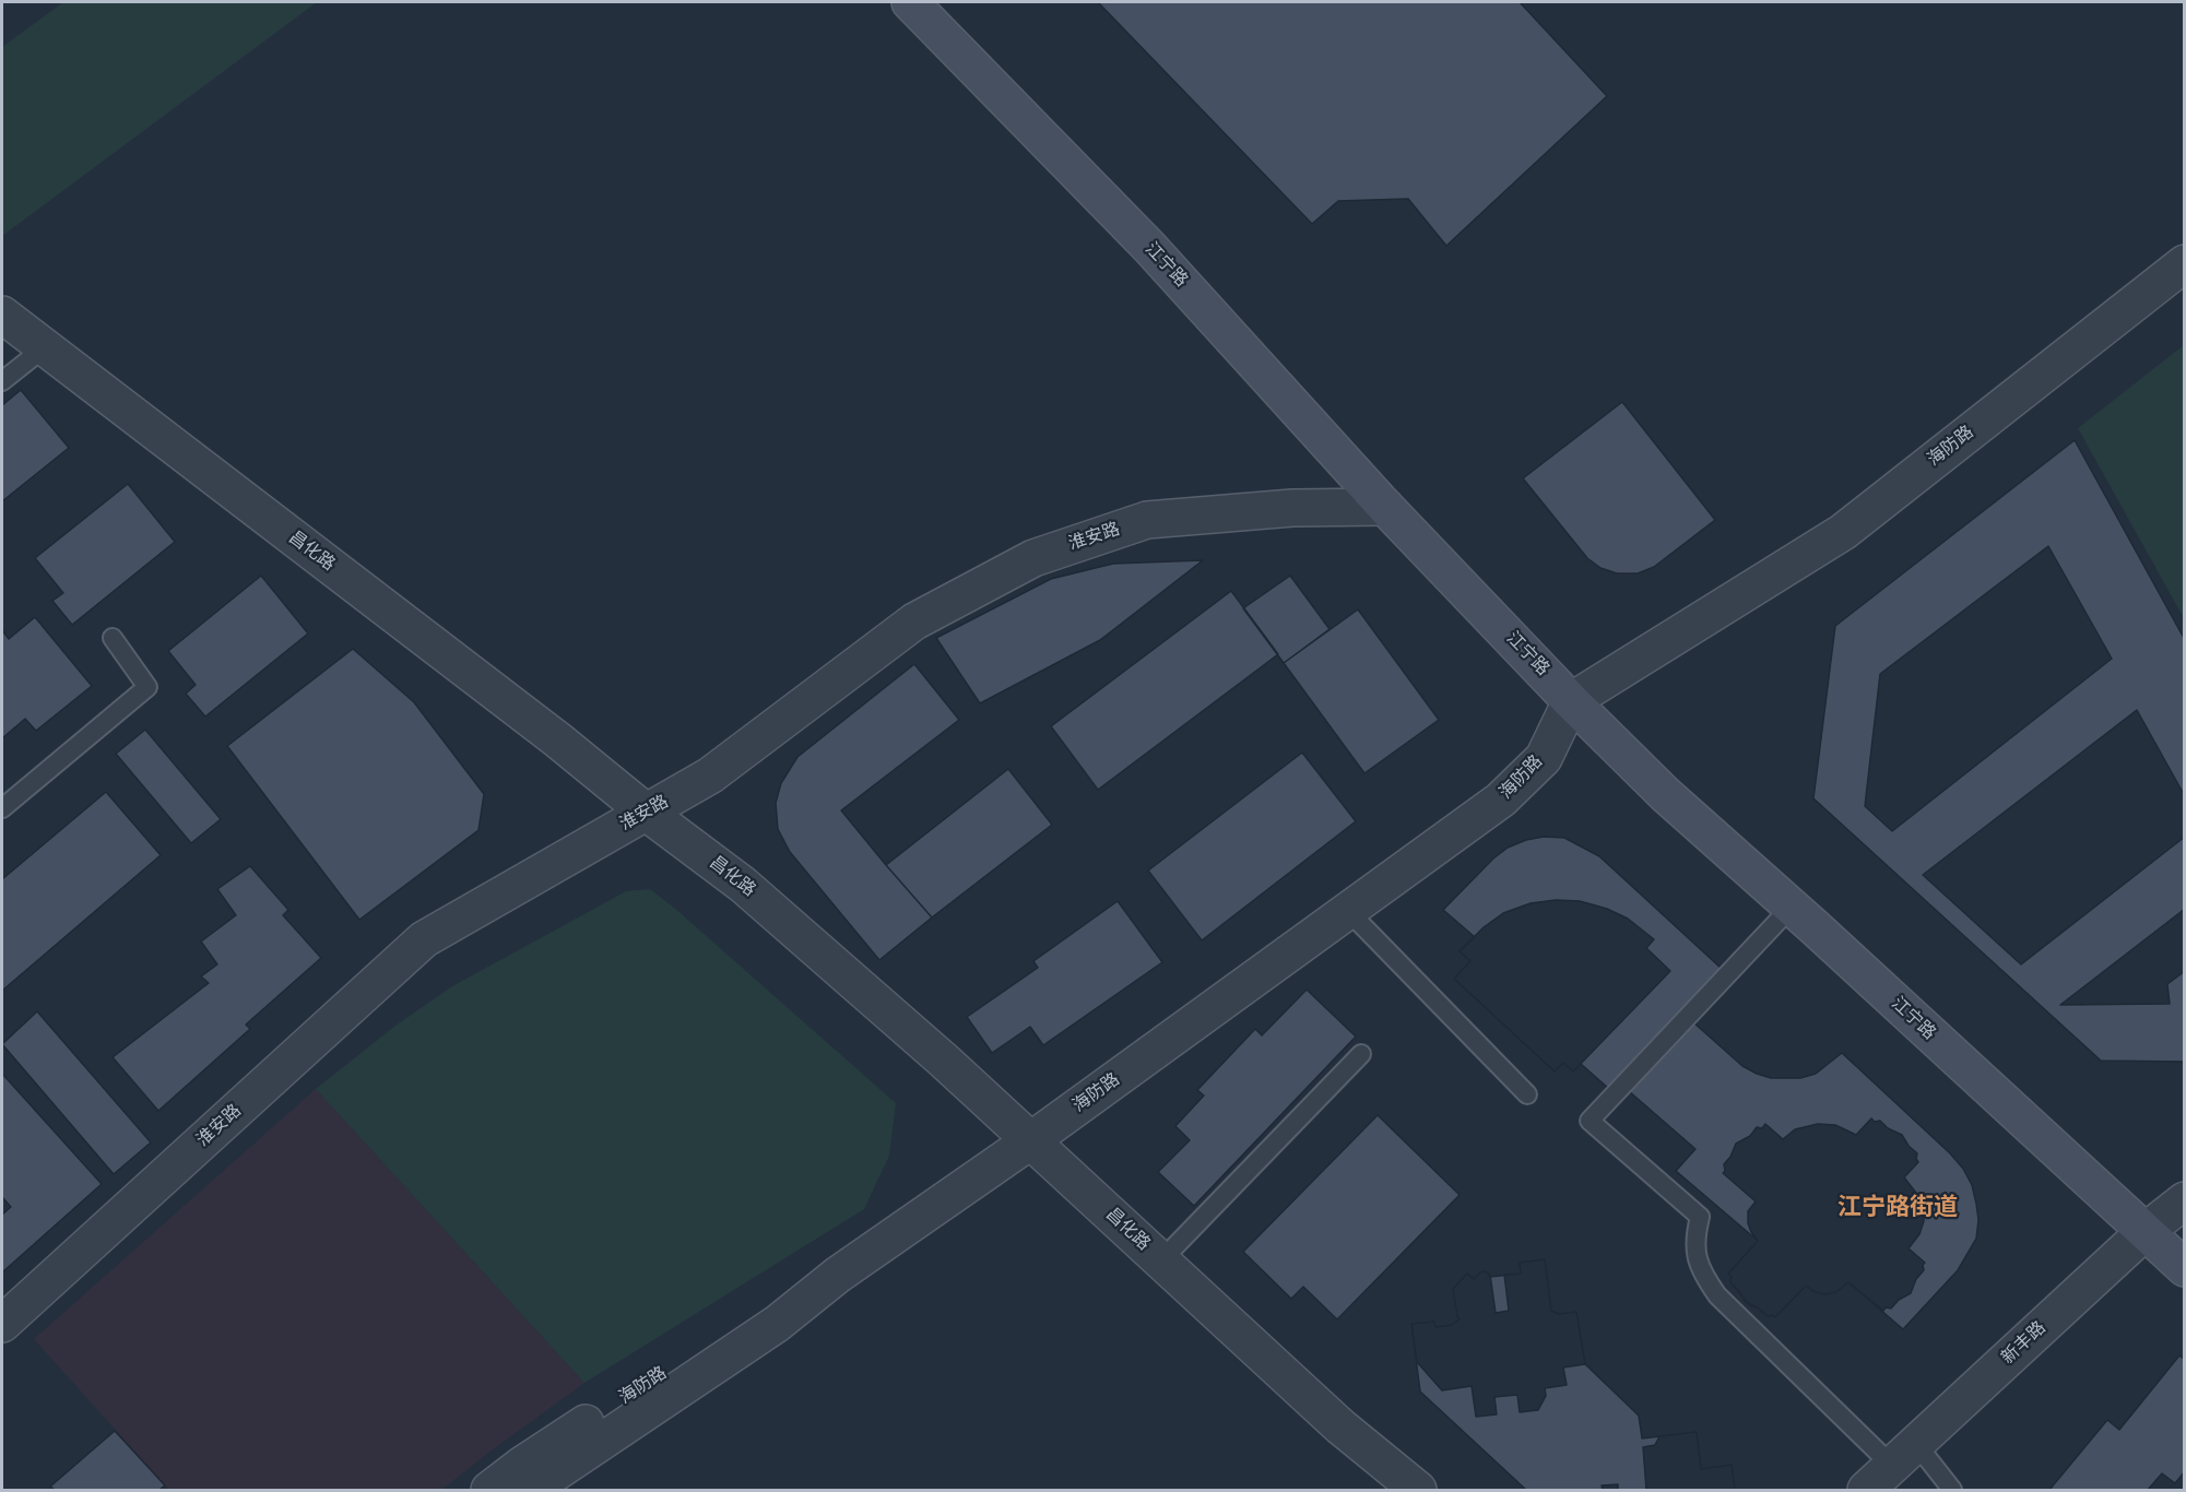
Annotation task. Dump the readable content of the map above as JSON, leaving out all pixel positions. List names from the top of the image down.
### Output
{
  "streets": {
    "main road": ["江宁路"],
    "street": [
      "海防路",
      "淮安路",
      "昌化路",
      "新丰路"
    ]
  },
  "crossings": [
    ["江宁路", "海防路"],
    ["江宁路", "淮安路"],
    ["江宁路", "新丰路"],
    ["海防路", "昌化路"],
    ["淮安路", "昌化路"]
  ],
  "districts": ["江宁路街道"]
}
